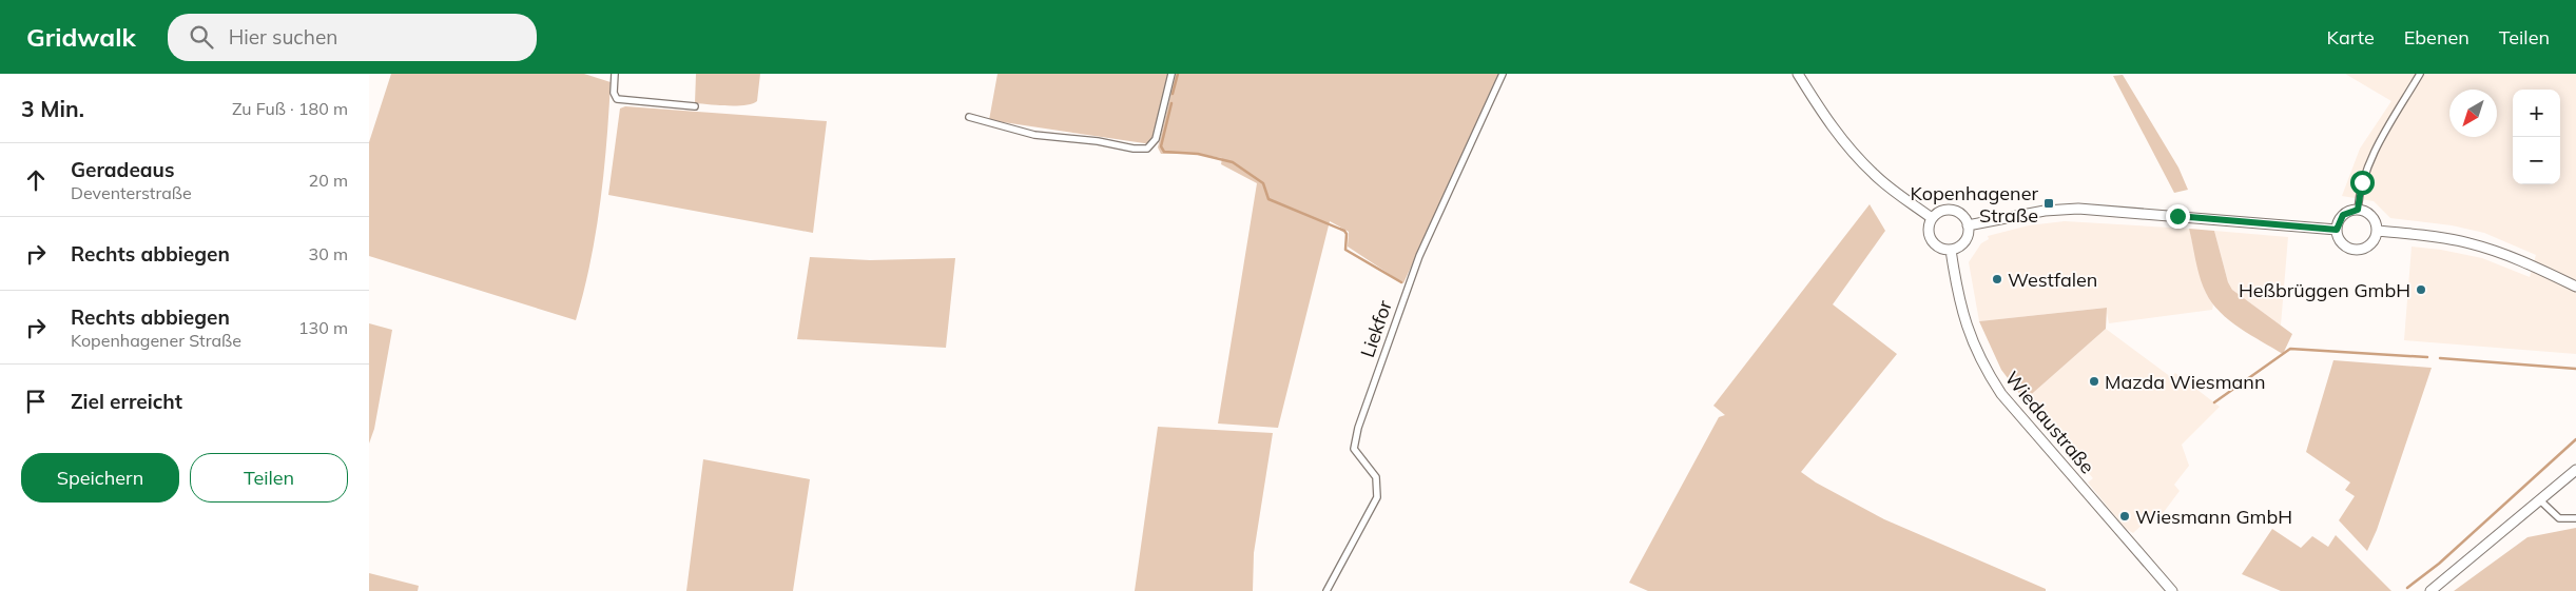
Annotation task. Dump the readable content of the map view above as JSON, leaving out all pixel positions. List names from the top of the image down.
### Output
{
  "streets": {
    "main road": ["Wiedaustraße"],
    "street": ["Liekfor"]
  },
  "places": {
    "transit": ["Kopenhagener Straße"],
    "other": [
      "Westfalen",
      "Heßbrüggen GmbH",
      "Mazda Wiesmann",
      "Wiesmann GmbH"
    ]
  },
  "north": "bottom left",
  "page": {
    "header": "Gridwalk",
    "search": "Hier suchen",
    "nav": ["Karte", "Ebenen", "Teilen"],
    "heading": ["3 Min.", "Zu Fuß · 180 m"],
    "map_buttons": ["+", "−"],
    "list": [
      ["Geradeaus", "Deventerstraße", "20 m"],
      ["Rechts abbiegen", "30 m"],
      ["Rechts abbiegen", "Kopenhagener Straße", "130 m"],
      "Ziel erreicht"
    ],
    "buttons": ["Speichern", "Teilen"]
  }
}
